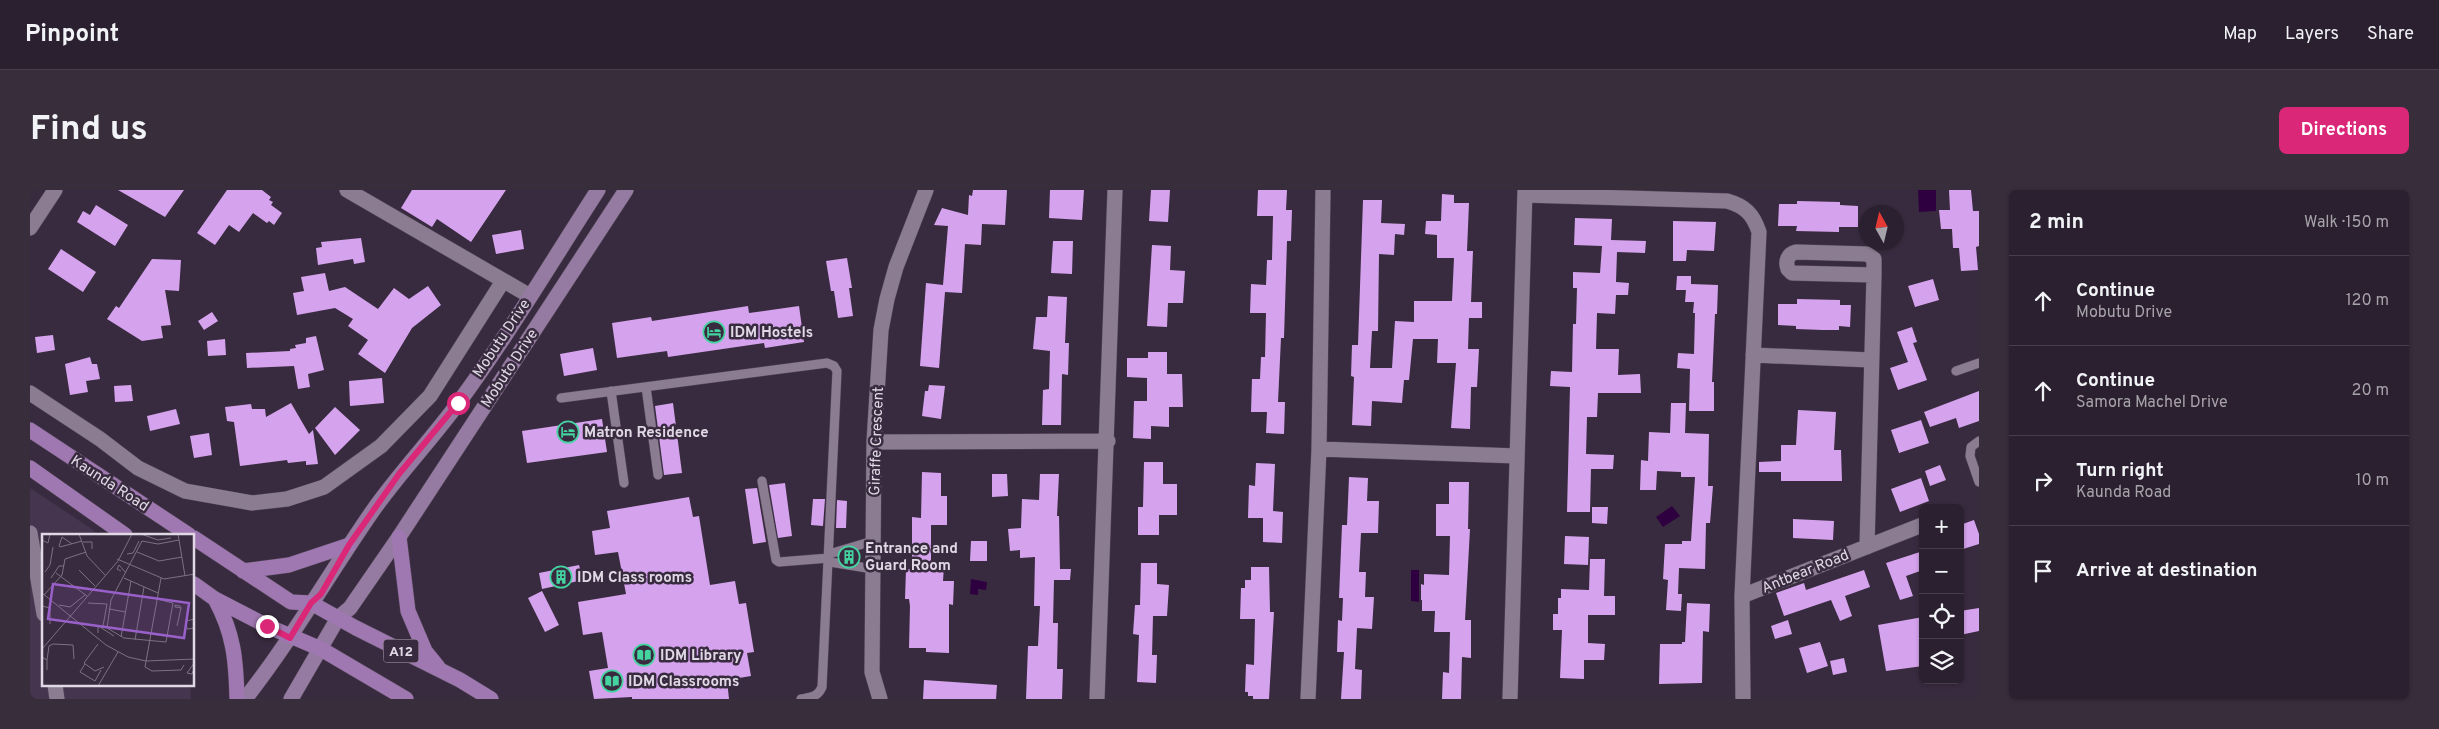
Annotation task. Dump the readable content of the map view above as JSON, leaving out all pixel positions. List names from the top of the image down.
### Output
{
  "streets": {
    "main road": [
      "Mobutu Drive",
      "Mobuto Drive",
      "Kaunda Road",
      "A12"
    ],
    "street": ["Giraffe Crescent", "Antbear Road"]
  },
  "crossings": [
    ["Mobutu Drive", "A12"],
    ["Mobuto Drive", "A12"]
  ],
  "places": {
    "hotel": ["IDM Hostels", "Matron Residence"],
    "building": ["Entrance and Guard Room", "IDM Class rooms"],
    "library": ["IDM Library", "IDM Classrooms"]
  },
  "north": "top",
  "page": {
    "header": "Pinpoint",
    "nav": ["Map", "Layers", "Share"],
    "buttons": "Directions",
    "title": "Find us",
    "heading": ["2 min", "Walk · 150 m"],
    "list": [
      ["Continue", "Mobutu Drive", "120 m"],
      ["Continue", "Samora Machel Drive", "20 m"],
      ["Turn right", "Kaunda Road", "10 m"],
      "Arrive at destination"
    ],
    "map_buttons": ["+", "−"]
  }
}
